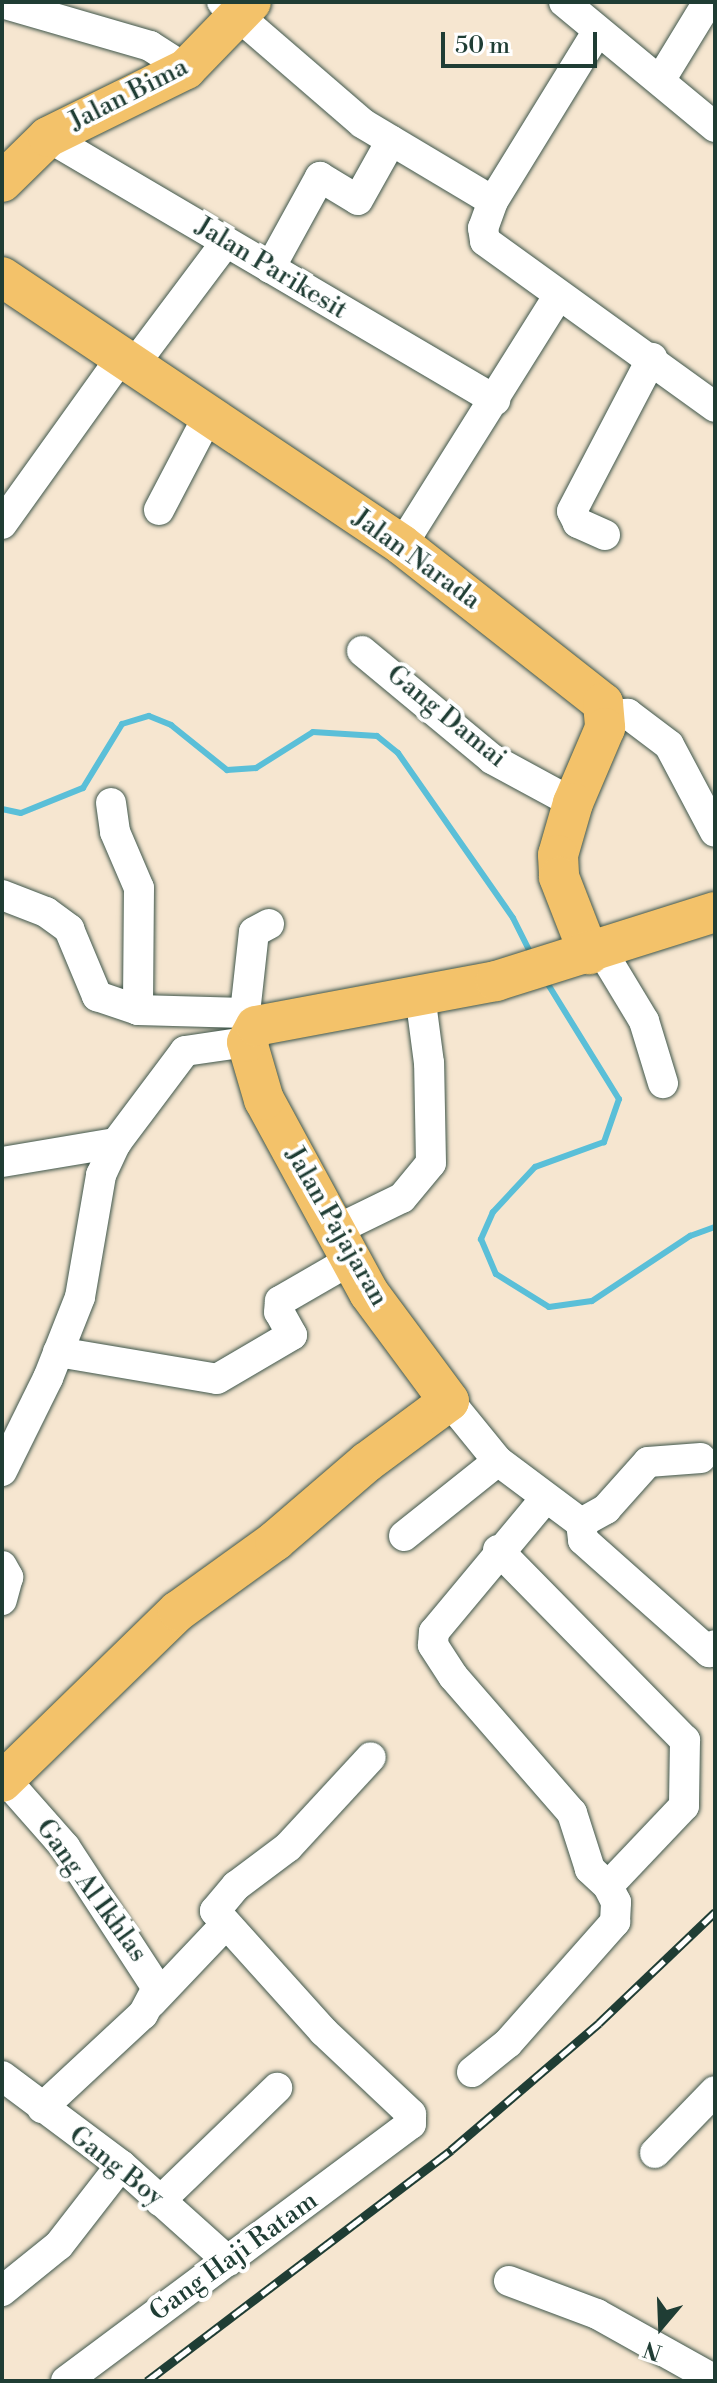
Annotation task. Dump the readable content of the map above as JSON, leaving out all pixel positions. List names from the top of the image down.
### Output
{
  "streets": {
    "main road": ["Jalan Bima", "Jalan Narada", "Jalan Pajajaran"],
    "street": [
      "Jalan Parikesit",
      "Gang Damai",
      "Gang Al Ikhlas",
      "Gang Boy",
      "Gang Haji Ratam"
    ]
  },
  "crossings": [
    ["Jalan Bima", "Jalan Parikesit"],
    ["Gang Boy", "Gang Haji Ratam"]
  ],
  "scale_bar": "50 m",
  "north": "bottom"
}
